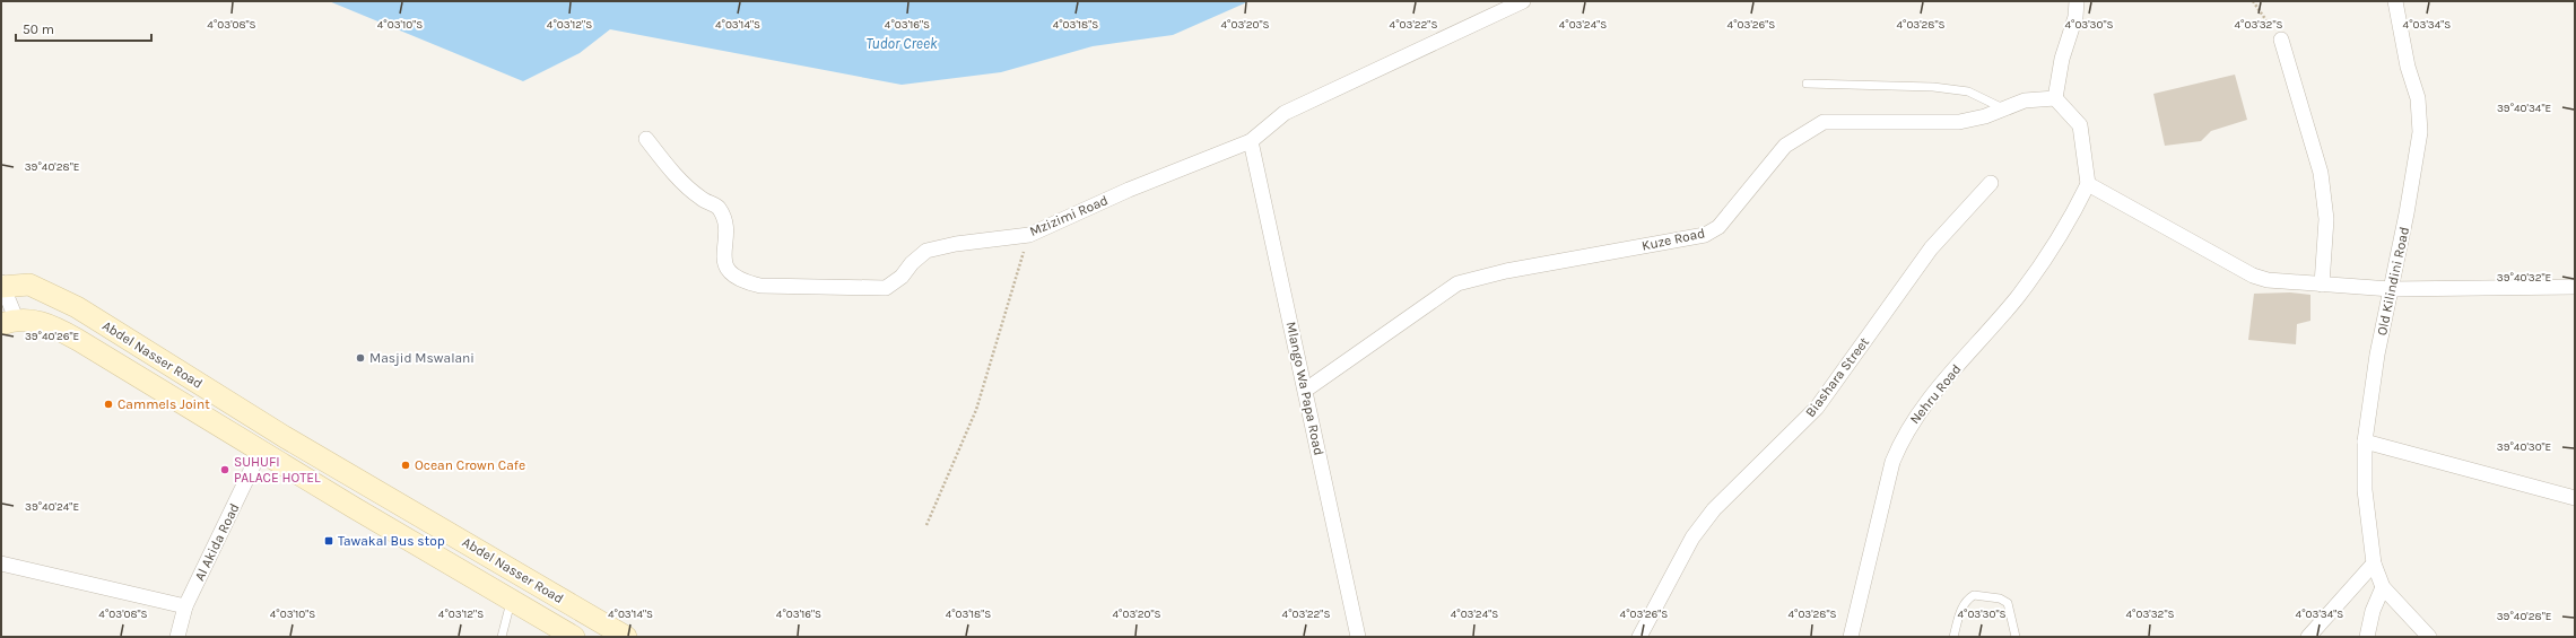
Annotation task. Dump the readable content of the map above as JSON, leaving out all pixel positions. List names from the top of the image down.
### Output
{
  "streets": {
    "main road": ["Abdel Nasser Road"],
    "street": [
      "Mzizimi Road",
      "Kuze Road",
      "Old Kilindini Road",
      "Biashara Street",
      "Mlango Wa Papa Road",
      "Nehru Road",
      "Al Akida Road"
    ]
  },
  "crossings": [
    ["Mzizimi Road", "Mlango Wa Papa Road"],
    ["Kuze Road", "Mlango Wa Papa Road"],
    ["Abdel Nasser Road", "Al Akida Road"]
  ],
  "water": ["Tudor Creek"],
  "places": {
    "other": [
      "Masjid Mswalani",
      "Cammels Joint",
      "Ocean Crown Cafe",
      "SUHUFI PALACE HOTEL"
    ],
    "transit": ["Tawakal Bus stop"]
  },
  "scale_bar": "50 m",
  "coordinates": [
    "4°03'08\"S",
    "4°03'10\"S",
    "4°03'12\"S",
    "4°03'14\"S",
    "4°03'16\"S",
    "4°03'18\"S",
    "4°03'20\"S",
    "4°03'22\"S",
    "4°03'24\"S",
    "4°03'26\"S",
    "4°03'28\"S",
    "4°03'30\"S",
    "4°03'32\"S",
    "4°03'34\"S",
    "39°40'34\"E",
    "39°40'28\"E",
    "39°40'32\"E",
    "39°40'26\"E",
    "39°40'30\"E",
    "39°40'24\"E"
  ]
}
